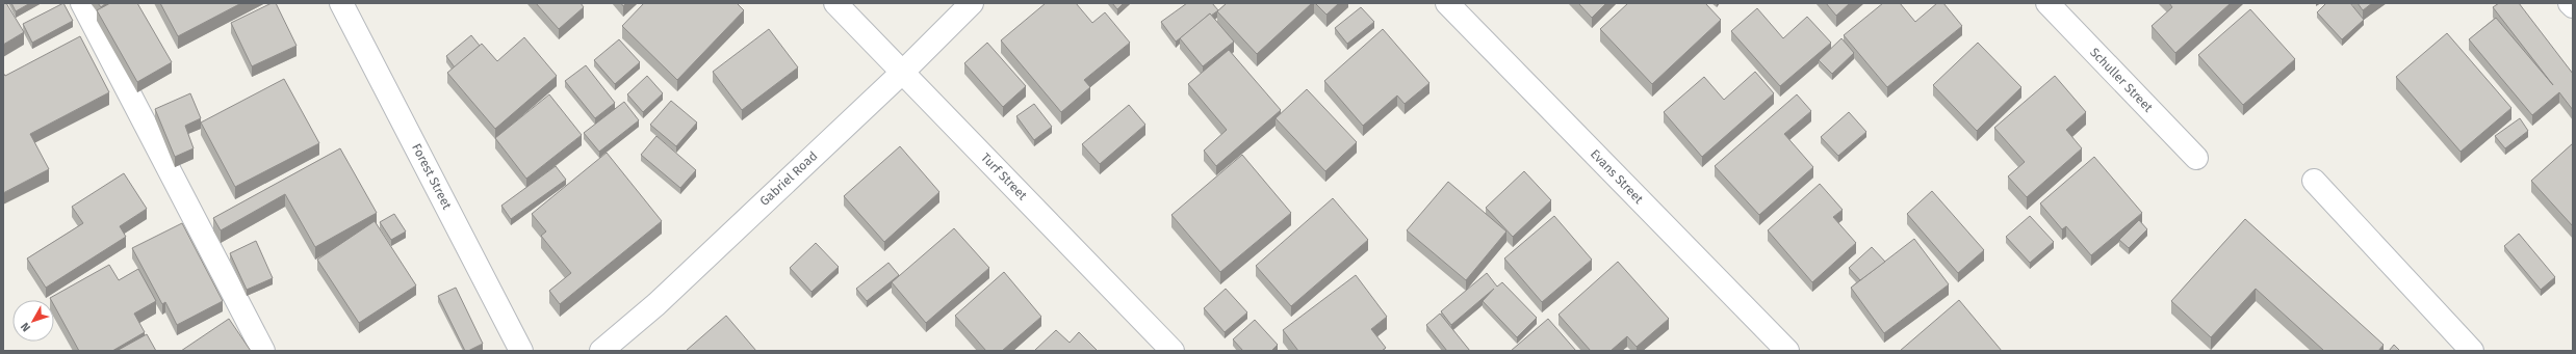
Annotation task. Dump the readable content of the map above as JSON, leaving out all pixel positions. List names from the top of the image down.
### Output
{
  "streets": {
    "street": [
      "Schuller Street",
      "Forest Street",
      "Turf Street",
      "Evans Street",
      "Gabriel Road"
    ]
  },
  "crossings": [
    ["Turf Street", "Gabriel Road"]
  ],
  "north": "bottom left"
}
